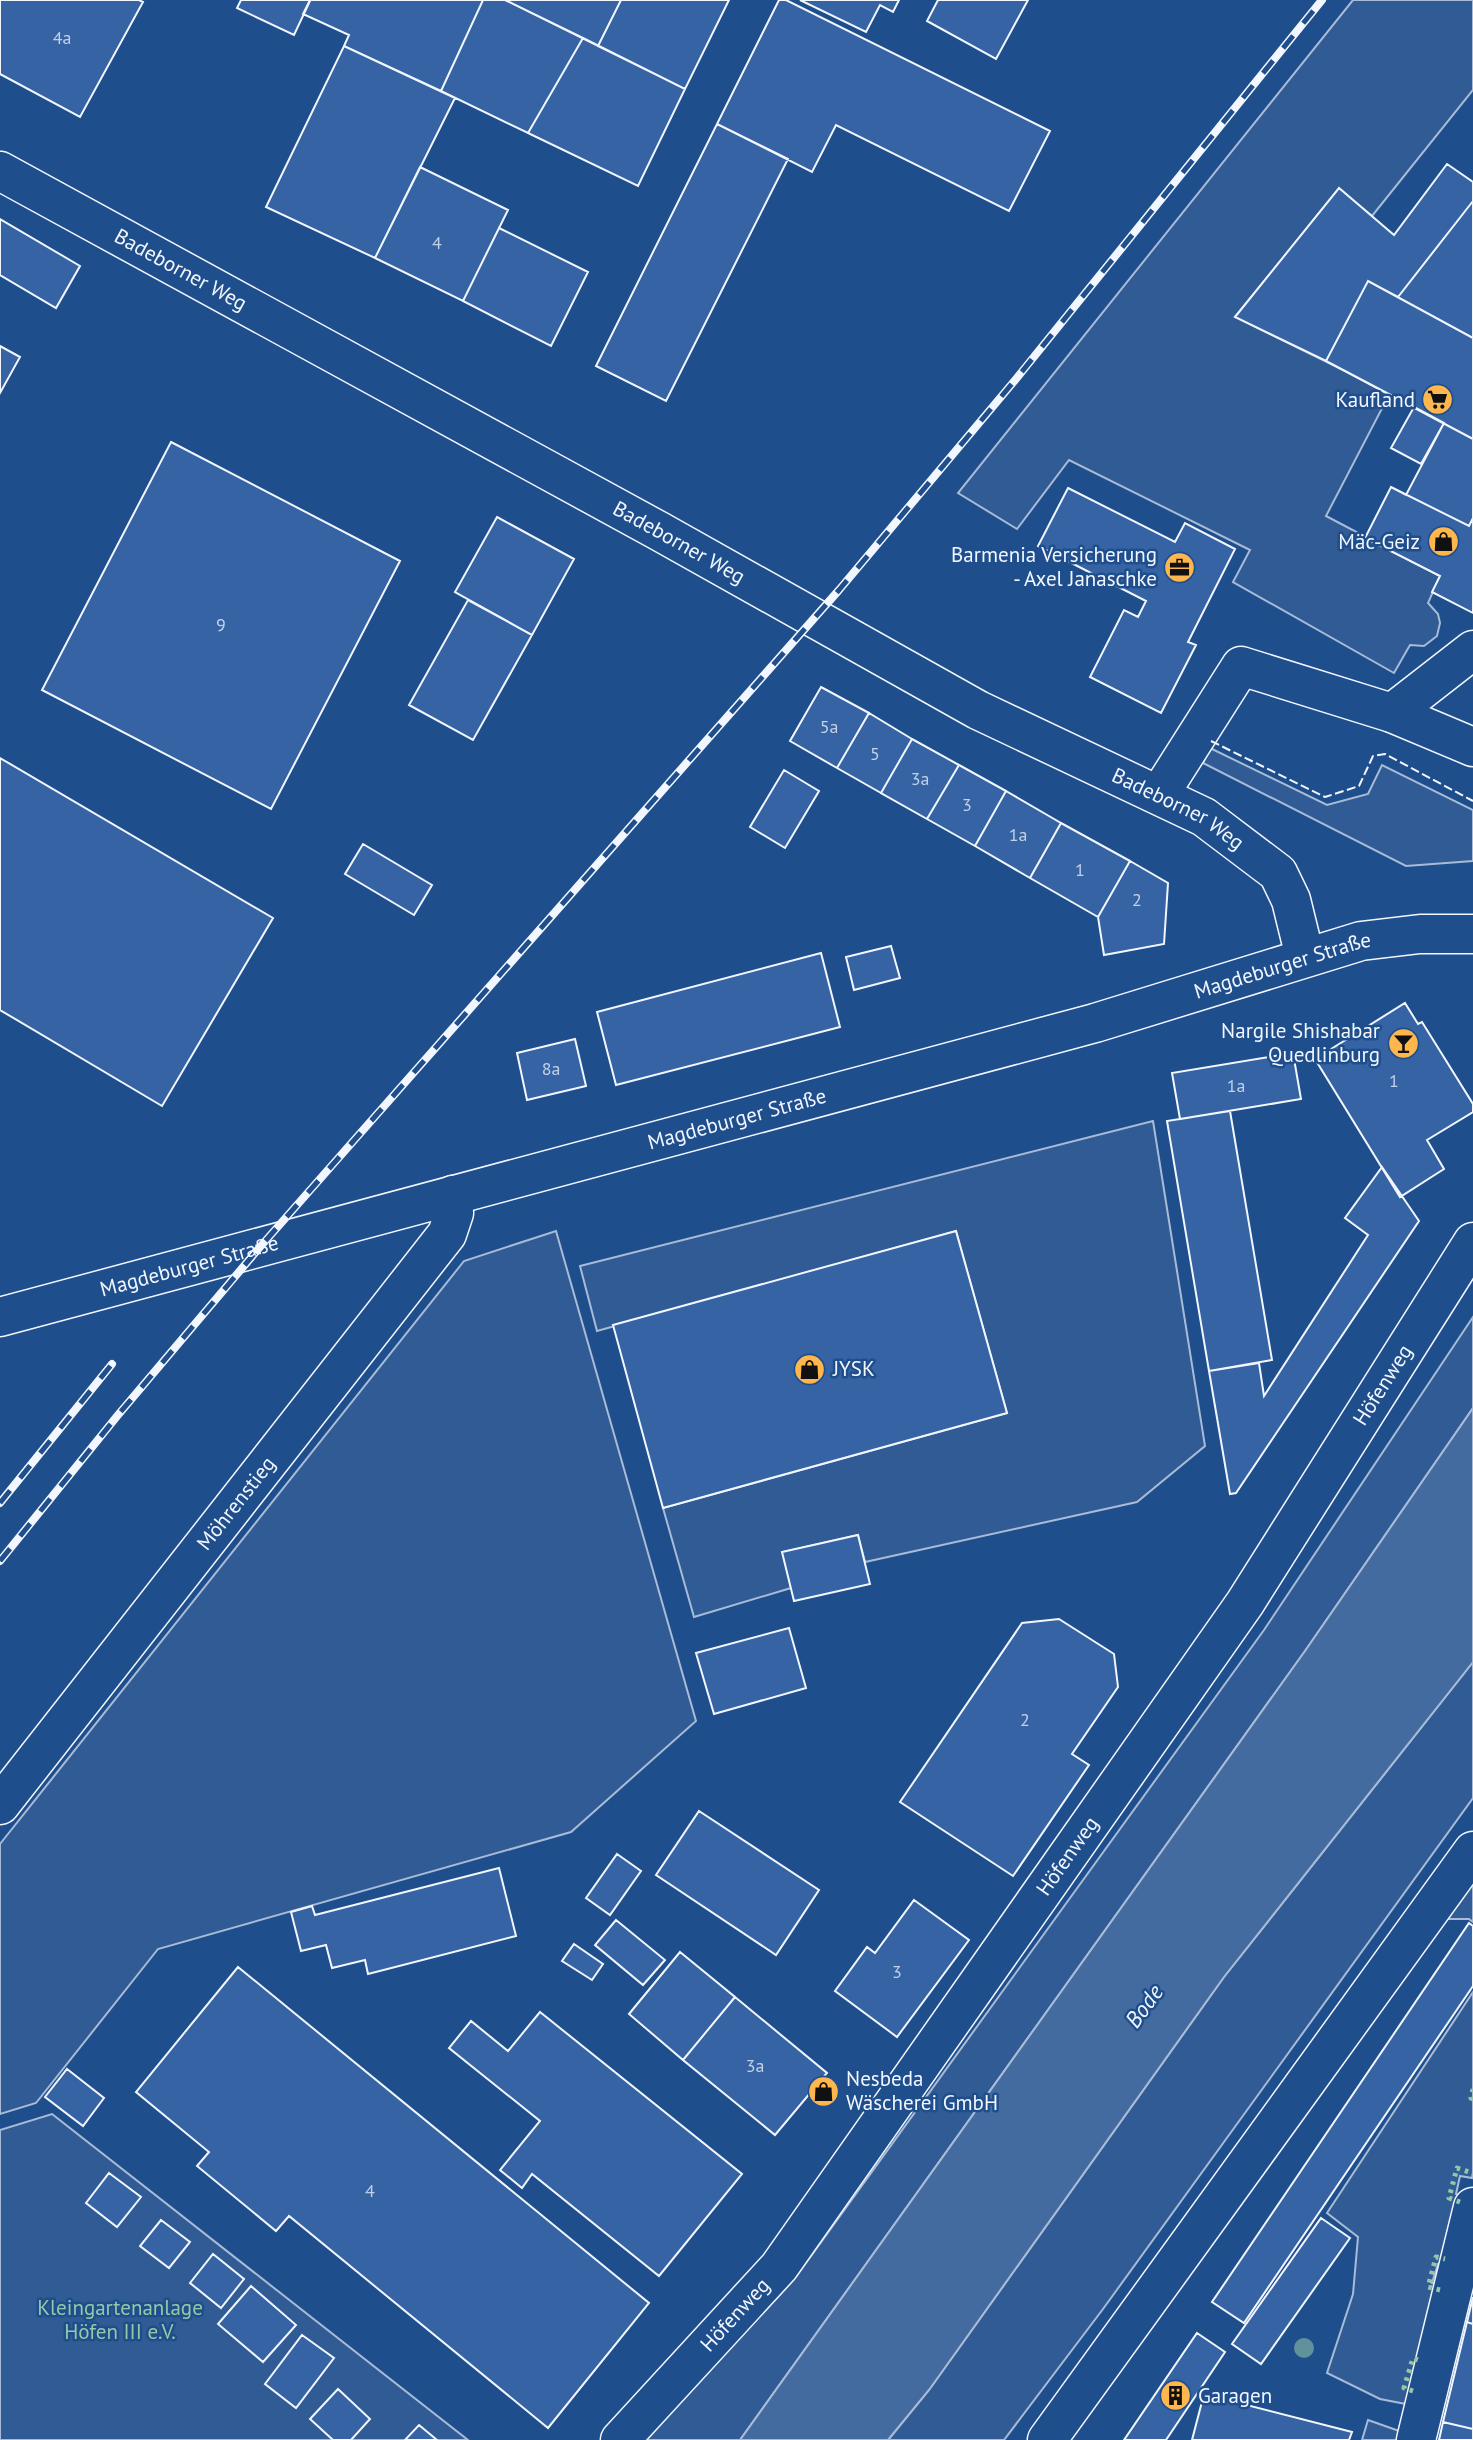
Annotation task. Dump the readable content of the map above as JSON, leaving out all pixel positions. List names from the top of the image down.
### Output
{
  "streets": {
    "street": [
      "Badeborner Weg",
      "Magdeburger Straße",
      "Höfenweg",
      "Möhrenstieg"
    ]
  },
  "crossings": [
    ["Badeborner Weg", "Magdeburger Straße"],
    ["Magdeburger Straße", "Möhrenstieg"]
  ],
  "water": ["Bode"],
  "parks": ["Kleingartenanlage Höfen III e.V."],
  "places": {
    "supermarket": ["Kaufland"],
    "shop": ["Mäc-Geiz", "JYSK", "Nesbeda Wäscherei GmbH"],
    "office": ["Barmenia Versicherung - Axel Janaschke"],
    "bar": ["Nargile Shishabar Quedlinburg"],
    "building": ["Garagen"]
  },
  "house_numbers": [
    "4a",
    "4",
    "9",
    "5a",
    "5",
    "3a",
    "3",
    "1a",
    "1",
    "2",
    "8a",
    "1",
    "1a",
    "2",
    "3",
    "3a",
    "4"
  ]
}
